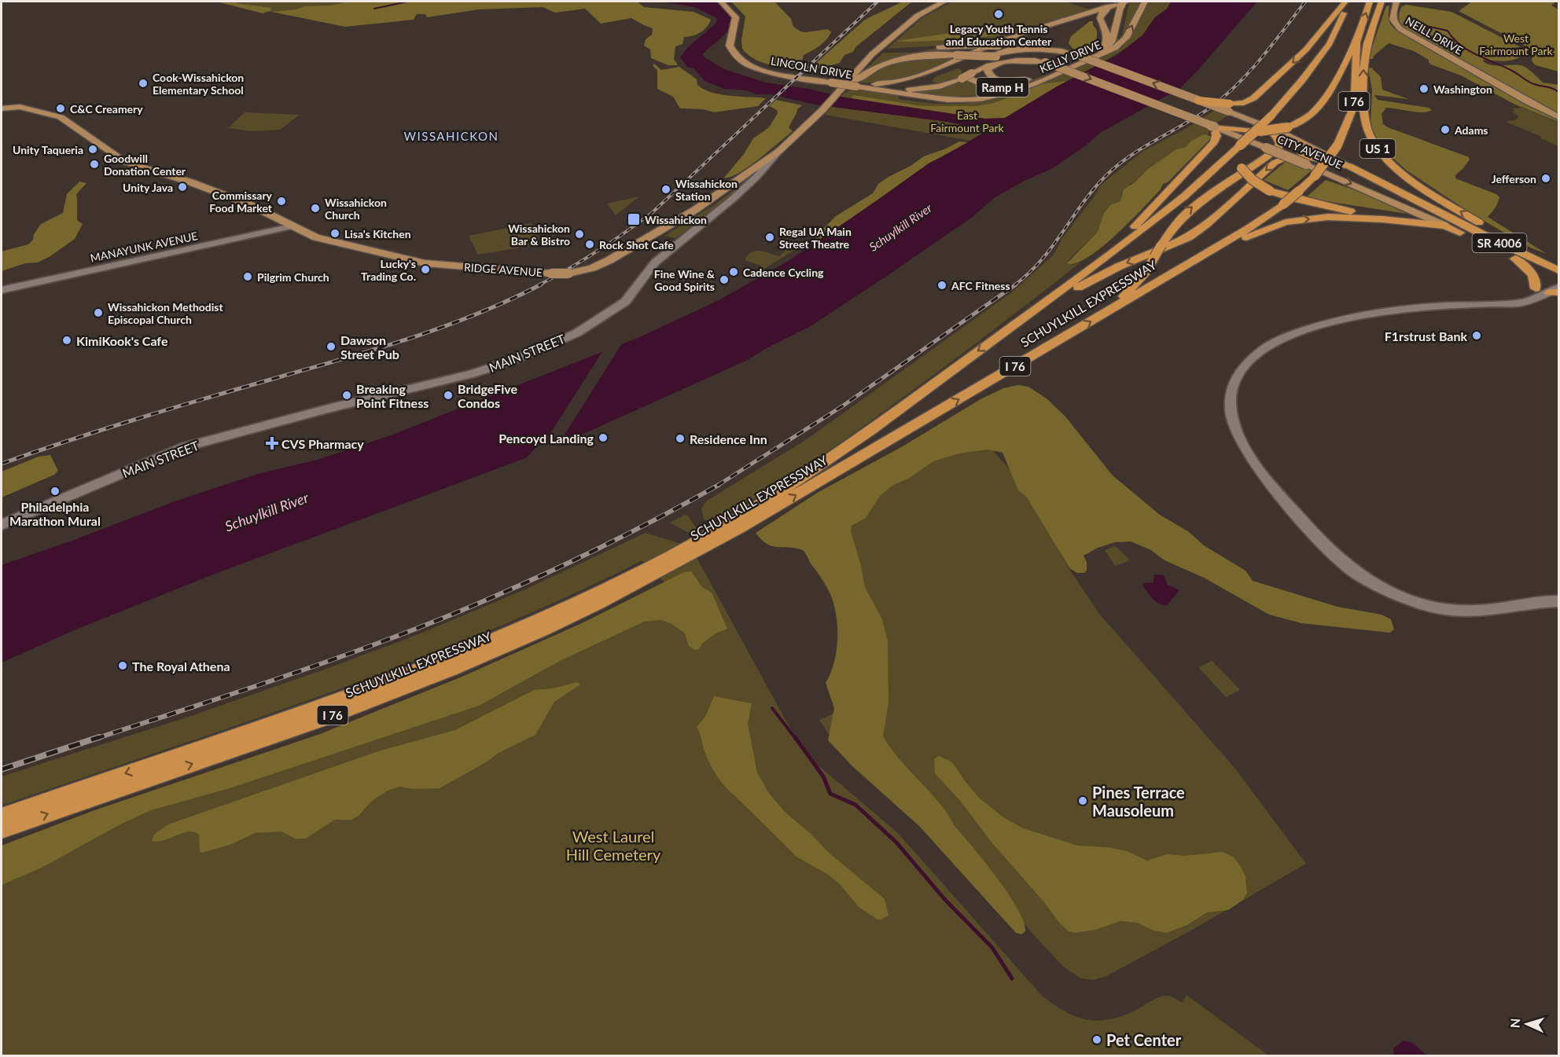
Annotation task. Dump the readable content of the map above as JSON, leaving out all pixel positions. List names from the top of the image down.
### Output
{
  "streets": {
    "highway": [
      "I 76",
      "US 1",
      "CITY AVENUE",
      "SR 4006",
      "SCHUYLKILL EXPRESSWAY"
    ],
    "main road": [
      "NEILL DRIVE",
      "KELLY DRIVE",
      "LINCOLN DRIVE",
      "Ramp H",
      "RIDGE AVENUE"
    ],
    "street": ["MANAYUNK AVENUE", "MAIN STREET"]
  },
  "crossings": [
    ["KELLY DRIVE", "LINCOLN DRIVE"],
    ["KELLY DRIVE", "Ramp H"],
    ["US 1", "CITY AVENUE"],
    ["MANAYUNK AVENUE", "RIDGE AVENUE"],
    ["RIDGE AVENUE", "MAIN STREET"]
  ],
  "districts": ["WISSAHICKON"],
  "water": ["Schuylkill River"],
  "parks": ["West Fairmount Park", "East Fairmount Park", "West Laurel Hill Cemetery"],
  "places": {
    "other": [
      "Legacy Youth Tennis and Education Center",
      "Cook-Wissahickon Elementary School",
      "Washington",
      "C&C Creamery",
      "Adams",
      "Unity Taqueria",
      "Goodwill Donation Center",
      "Jefferson",
      "Unity Java",
      "Wissahickon Station",
      "Commissary Food Market",
      "Wissahickon Church",
      "Lisa's Kitchen",
      "Wissahickon Bar & Bistro",
      "Regal UA Main Street Theatre",
      "Rock Shot Cafe",
      "Lucky's Trading Co.",
      "Cadence Cycling",
      "Pilgrim Church",
      "Fine Wine & Good Spirits",
      "AFC Fitness",
      "Wissahickon Methodist Episcopal Church",
      "F1rstrust Bank",
      "KimiKook's Cafe",
      "Dawson Street Pub",
      "Breaking Point Fitness",
      "BridgeFive Condos",
      "Pencoyd Landing",
      "Residence Inn",
      "Philadelphia Marathon Mural",
      "The Royal Athena",
      "Pines Terrace Mausoleum",
      "Pet Center"
    ],
    "transit": ["Wissahickon"],
    "health": ["CVS Pharmacy"]
  },
  "north": "left"
}
